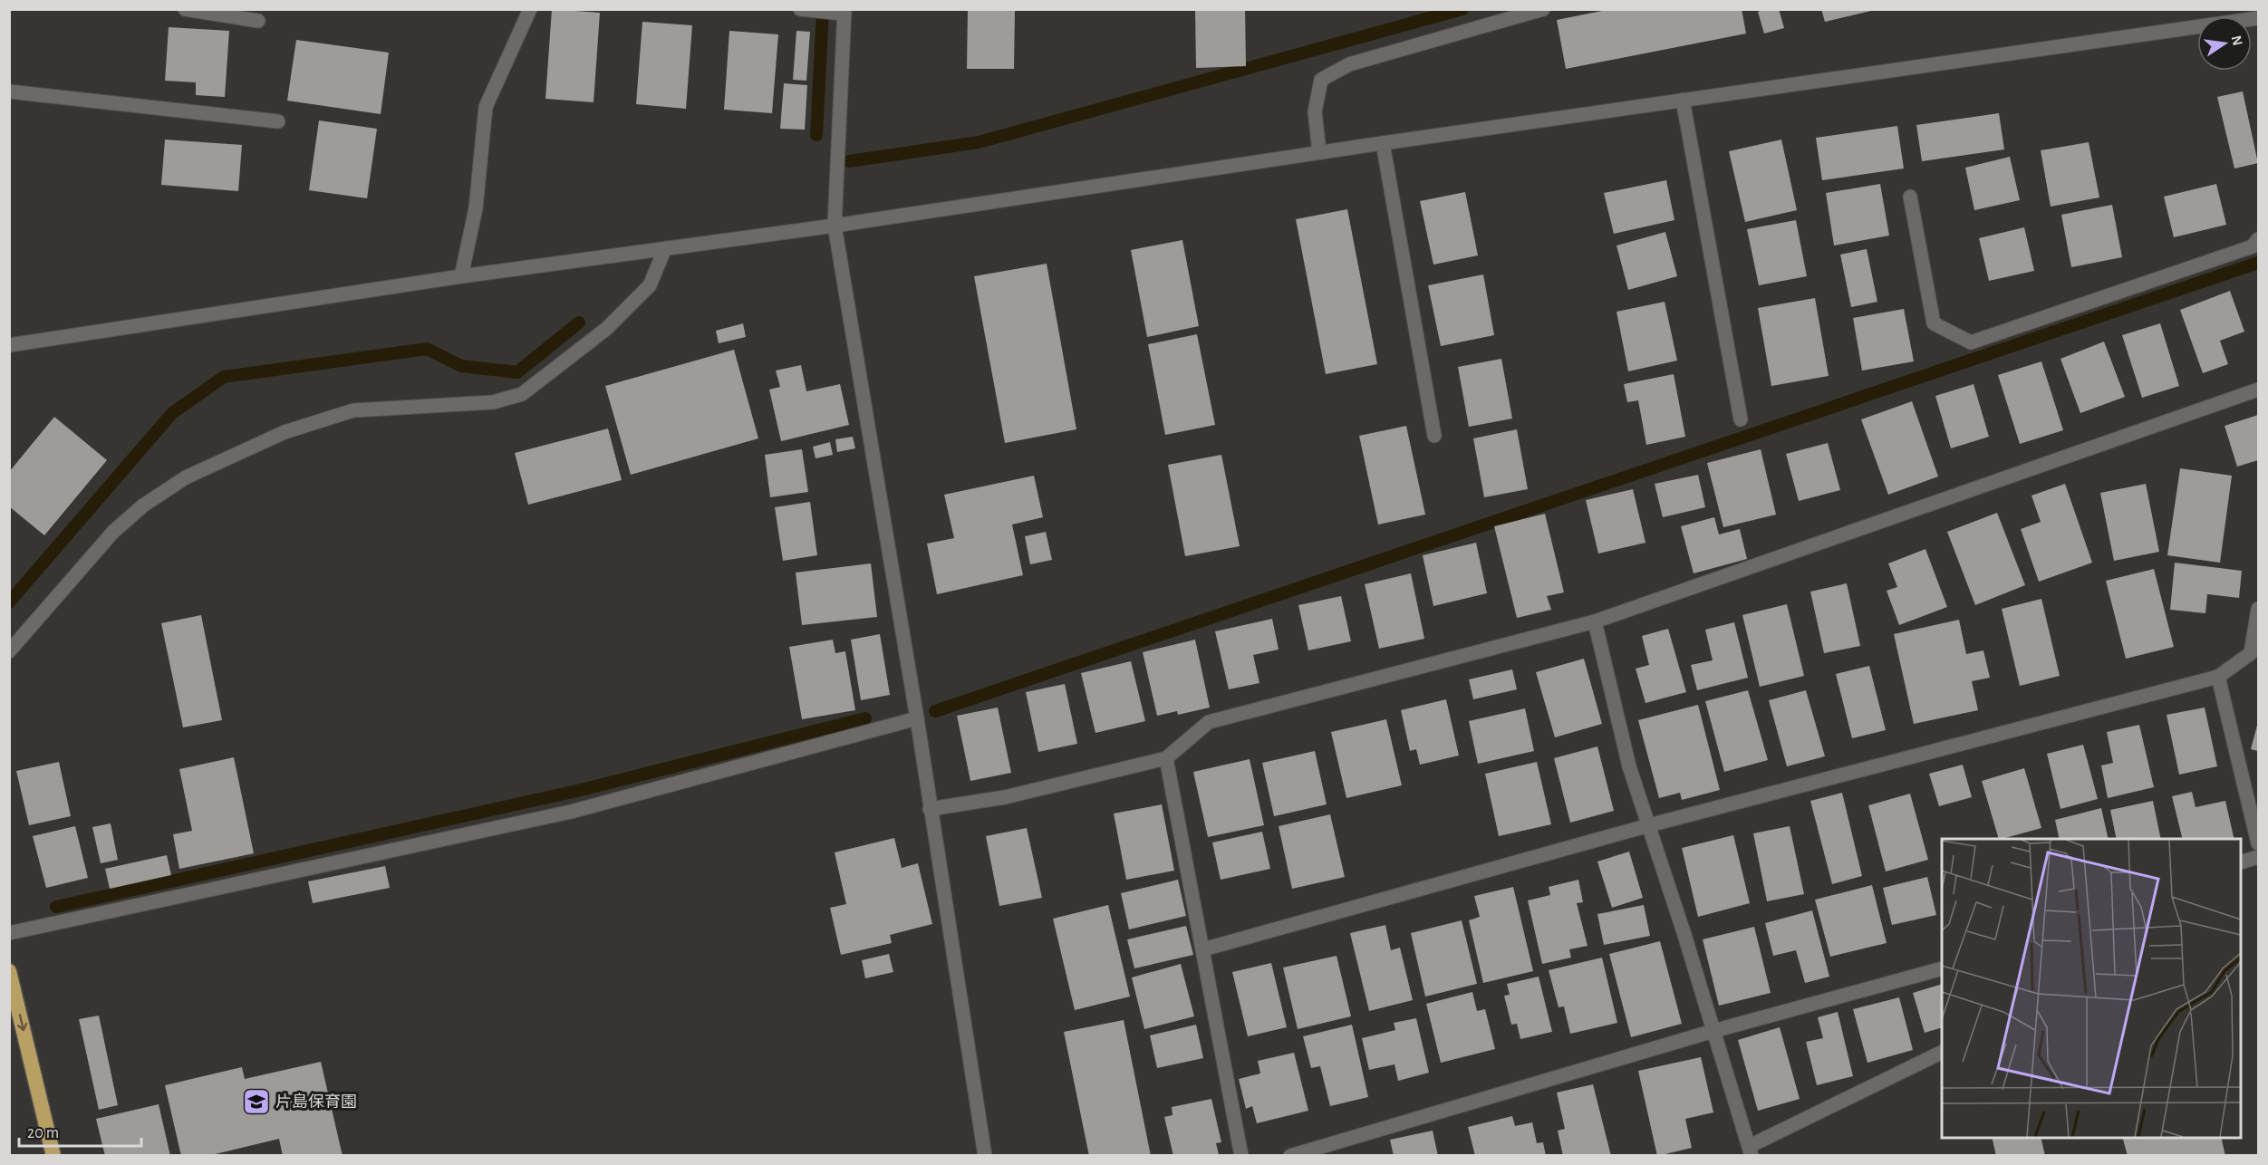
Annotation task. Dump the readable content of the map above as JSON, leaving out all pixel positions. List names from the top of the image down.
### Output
{
  "places": {
    "school or university": ["片島保育園"]
  },
  "scale_bar": "20 m",
  "north": "right"
}
